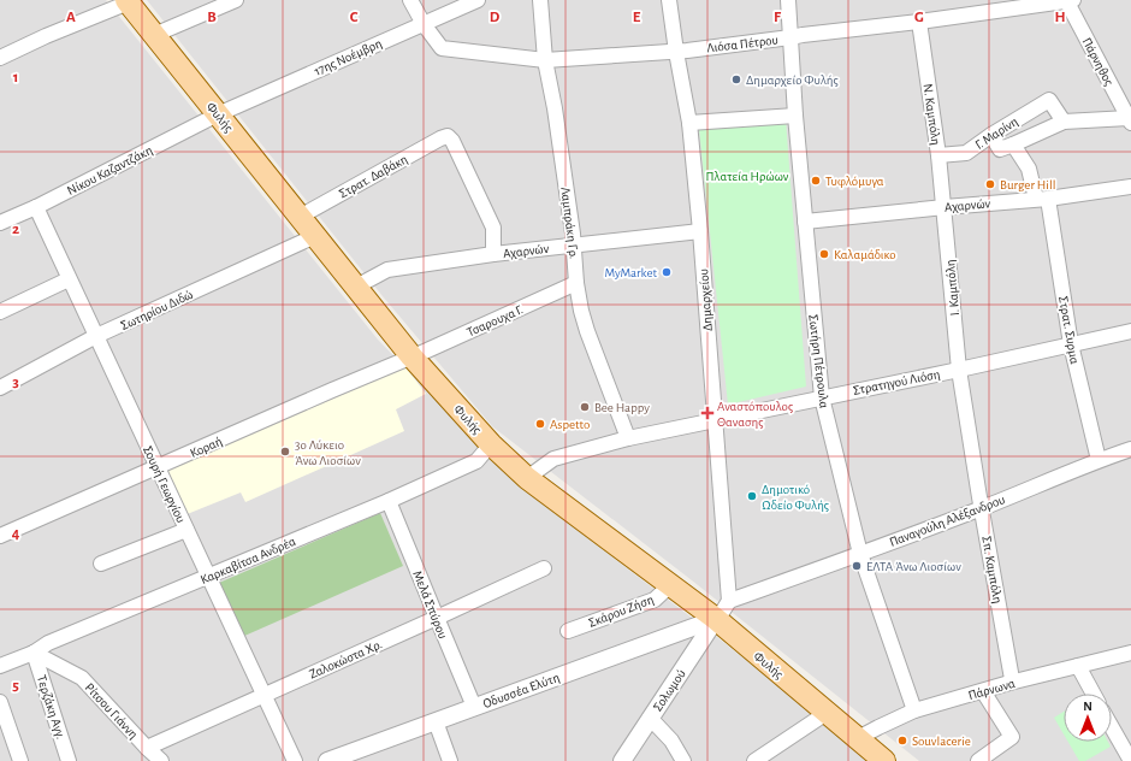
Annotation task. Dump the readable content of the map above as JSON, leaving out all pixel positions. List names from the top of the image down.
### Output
{
  "streets": {
    "main road": ["Φυλής"],
    "street": [
      "Λιόσα Πέτρου",
      "17ης Νοέμβρη",
      "Πάρνηθος",
      "Ν. Καμπόλη",
      "Γ. Μαρίνη",
      "Νίκου Καζαντζάκη",
      "Στρατ. Δαβάκη",
      "Αχαρνών",
      "Λαμπράκη Γρ.",
      "Ι. Καμπόλη",
      "Δημαρχείου",
      "Σωτηρίου Διδώ",
      "Τσαρουχα Γ.",
      "Στρατ. Συρμα",
      "Σωτήρη Πέτρουλα",
      "Στρατηγού Λιόση",
      "Κοραή",
      "Σουρή Γεωργίου",
      "Παναγούλη Αλέξανδρου",
      "Καρκαβίτσα Ανδρέα",
      "Σπ. Καμπόλη",
      "Μελά Σπύρου",
      "Σκάρου Ζήση",
      "Ζαλοκώστα Χρ.",
      "Πάρνωνα",
      "Οδυσσέα Ελύτη",
      "Σολωμού",
      "Τερζάκη Αγγ.",
      "Ρίτσου Γιάννη"
    ]
  },
  "crossings": [
    ["Λιόσα Πέτρου", "17ης Νοέμβρη"],
    ["Λιόσα Πέτρου", "Πάρνηθος"],
    ["Λιόσα Πέτρου", "Ν. Καμπόλη"],
    ["Λιόσα Πέτρου", "Λαμπράκη Γρ."],
    ["Λιόσα Πέτρου", "Δημαρχείου"],
    ["Λιόσα Πέτρου", "Σωτήρη Πέτρουλα"],
    ["17ης Νοέμβρη", "Φυλής"],
    ["17ης Νοέμβρη", "Νίκου Καζαντζάκη"],
    ["Ν. Καμπόλη", "Γ. Μαρίνη"],
    ["Ν. Καμπόλη", "Αχαρνών"],
    ["Ν. Καμπόλη", "Ι. Καμπόλη"],
    ["Φυλής", "Νίκου Καζαντζάκη"],
    ["Φυλής", "Στρατ. Δαβάκη"],
    ["Φυλής", "Αχαρνών"],
    ["Φυλής", "Σωτηρίου Διδώ"],
    ["Φυλής", "Τσαρουχα Γ."],
    ["Φυλής", "Στρατηγού Λιόση"],
    ["Φυλής", "Κοραή"],
    ["Φυλής", "Καρκαβίτσα Ανδρέα"],
    ["Φυλής", "Σκάρου Ζήση"],
    ["Φυλής", "Πάρνωνα"],
    ["Φυλής", "Οδυσσέα Ελύτη"],
    ["Φυλής", "Σολωμού"],
    ["Νίκου Καζαντζάκη", "Σουρή Γεωργίου"],
    ["Στρατ. Δαβάκη", "Αχαρνών"],
    ["Αχαρνών", "Λαμπράκη Γρ."],
    ["Αχαρνών", "Ι. Καμπόλη"],
    ["Αχαρνών", "Δημαρχείου"],
    ["Αχαρνών", "Στρατ. Συρμα"],
    ["Αχαρνών", "Σωτήρη Πέτρουλα"],
    ["Λαμπράκη Γρ.", "Τσαρουχα Γ."],
    ["Λαμπράκη Γρ.", "Στρατηγού Λιόση"],
    ["Ι. Καμπόλη", "Στρατηγού Λιόση"],
    ["Ι. Καμπόλη", "Σπ. Καμπόλη"],
    ["Δημαρχείου", "Στρατηγού Λιόση"],
    ["Δημαρχείου", "Παναγούλη Αλέξανδρου"],
    ["Σωτηρίου Διδώ", "Σουρή Γεωργίου"],
    ["Τσαρουχα Γ.", "Κοραή"],
    ["Στρατ. Συρμα", "Στρατηγού Λιόση"],
    ["Στρατ. Συρμα", "Παναγούλη Αλέξανδρου"],
    ["Σωτήρη Πέτρουλα", "Στρατηγού Λιόση"],
    ["Σωτήρη Πέτρουλα", "Παναγούλη Αλέξανδρου"],
    ["Σωτήρη Πέτρουλα", "Πάρνωνα"],
    ["Στρατηγού Λιόση", "Σπ. Καμπόλη"],
    ["Κοραή", "Σουρή Γεωργίου"],
    ["Σουρή Γεωργίου", "Καρκαβίτσα Ανδρέα"],
    ["Σουρή Γεωργίου", "Ζαλοκώστα Χρ."],
    ["Παναγούλη Αλέξανδρου", "Σπ. Καμπόλη"],
    ["Καρκαβίτσα Ανδρέα", "Μελά Σπύρου"],
    ["Καρκαβίτσα Ανδρέα", "Τερζάκη Αγγ."],
    ["Καρκαβίτσα Ανδρέα", "Ρίτσου Γιάννη"],
    ["Σπ. Καμπόλη", "Πάρνωνα"],
    ["Μελά Σπύρου", "Ζαλοκώστα Χρ."],
    ["Μελά Σπύρου", "Οδυσσέα Ελύτη"],
    ["Ζαλοκώστα Χρ.", "Ρίτσου Γιάννη"],
    ["Οδυσσέα Ελύτη", "Σολωμού"],
    ["Τερζάκη Αγγ.", "Ρίτσου Γιάννη"]
  ],
  "parks": ["Πλατεία Ηρώων"],
  "places": {
    "other": [
      "Δημαρχείο Φυλής",
      "Τυφλόμυγα",
      "Burger Hill",
      "Καλαμάδικο",
      "MyMarket",
      "Bee Happy",
      "Aspetto",
      "3ο Λύκειο Άνω Λιοσίων",
      "Δημοτικό Ωδείο Φυλής",
      "ΕΛΤΑ Άνω Λιοσίων",
      "Souvlacerie"
    ],
    "health": ["Αναστόπουλος Θανασης"]
  },
  "north": "top",
  "grid": {
    "columns": [
      "A",
      "B",
      "C",
      "D",
      "E",
      "F",
      "G",
      "H"
    ],
    "rows": [
      "1",
      "2",
      "3",
      "4",
      "5"
    ]
  }
}
